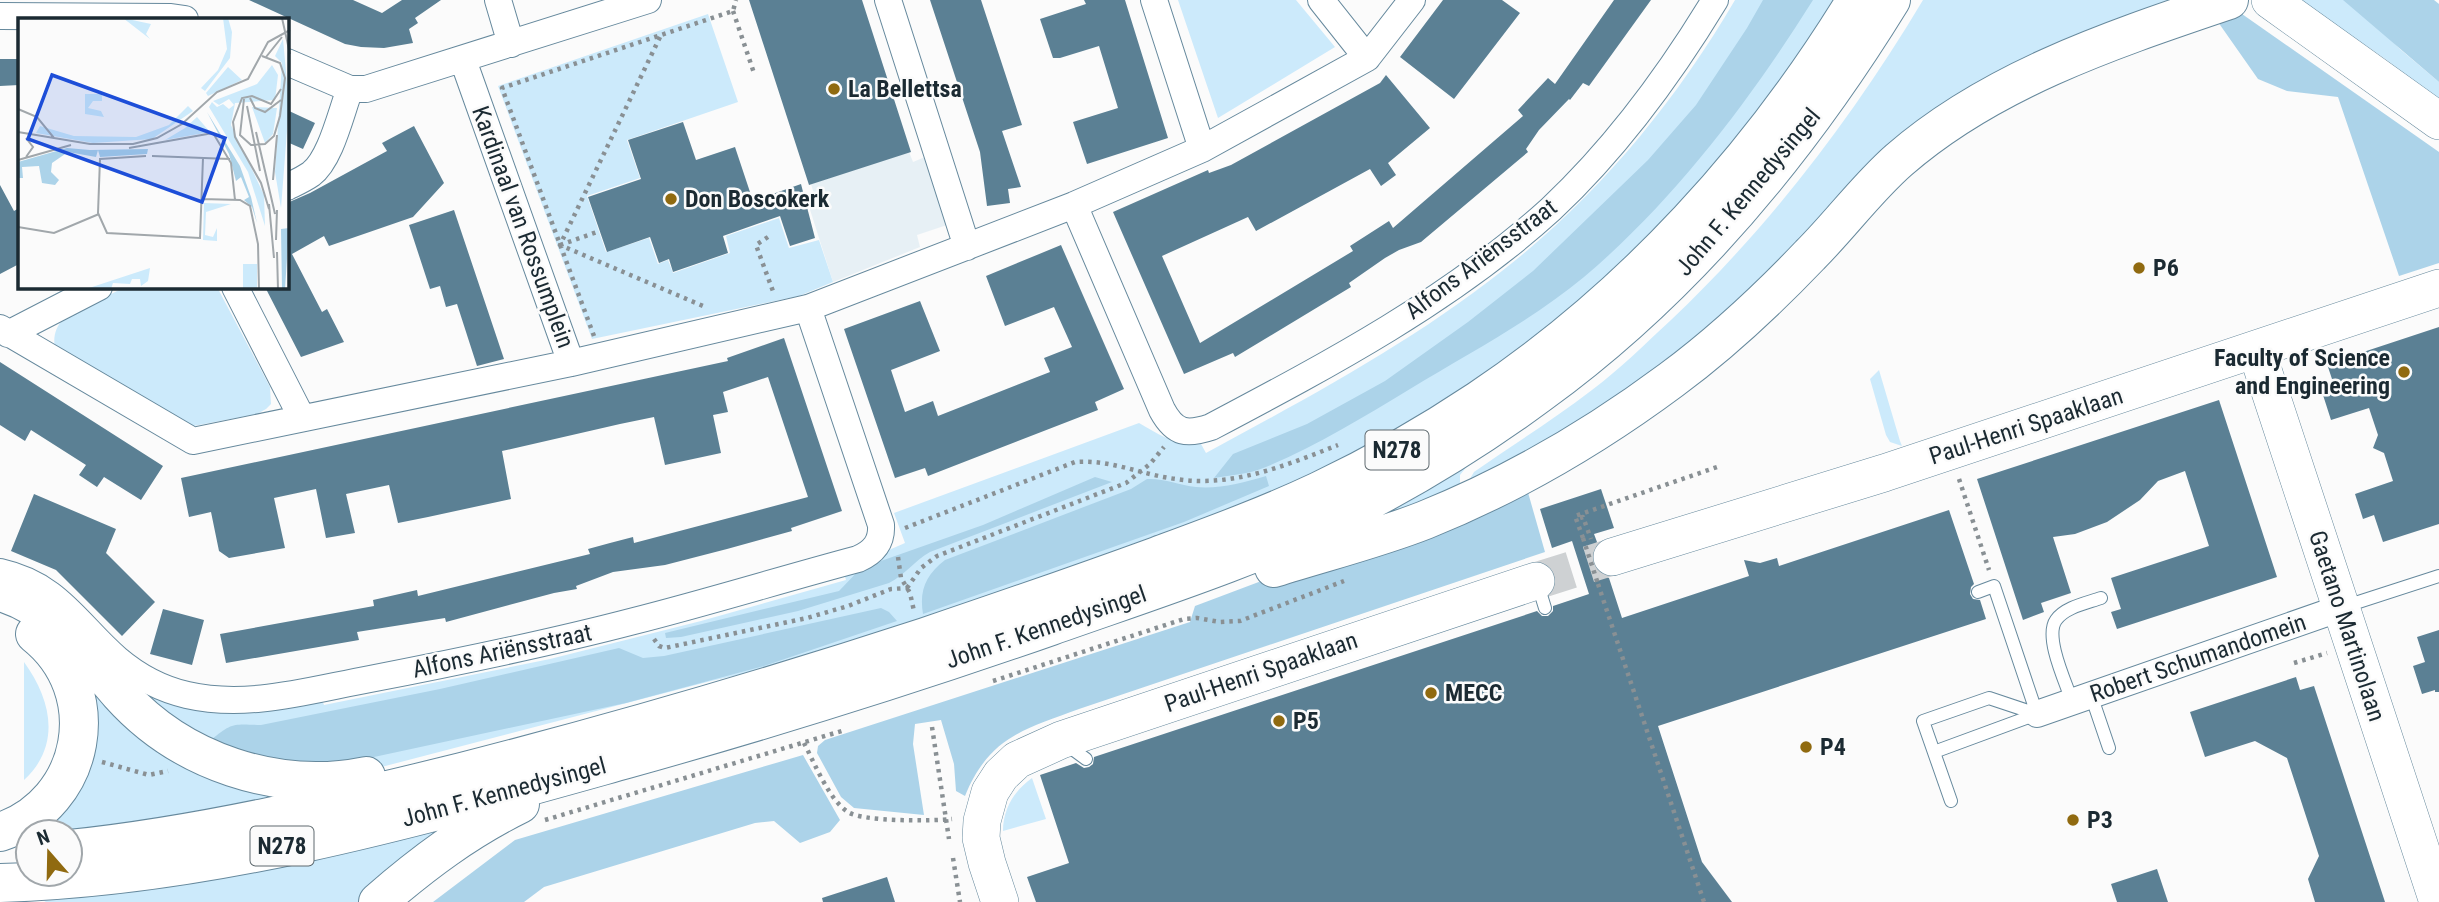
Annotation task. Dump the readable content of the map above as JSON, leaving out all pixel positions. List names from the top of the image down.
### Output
{
  "streets": {
    "main road": ["John F. Kennedysingel", "N278"],
    "street": [
      "Kardinaal van Rossumplein",
      "Alfons Ariënsstraat",
      "Paul-Henri Spaaklaan",
      "Gaetano Martinolaan",
      "Robert Schumandomein"
    ]
  },
  "crossings": [
    ["Paul-Henri Spaaklaan", "Gaetano Martinolaan"],
    ["Gaetano Martinolaan", "Robert Schumandomein"]
  ],
  "places": [
    "La Bellettsa",
    "Don Boscokerk",
    "P6",
    "Faculty of Science and Engineering",
    "MECC",
    "P5",
    "P4",
    "P3"
  ],
  "north": "top"
}
